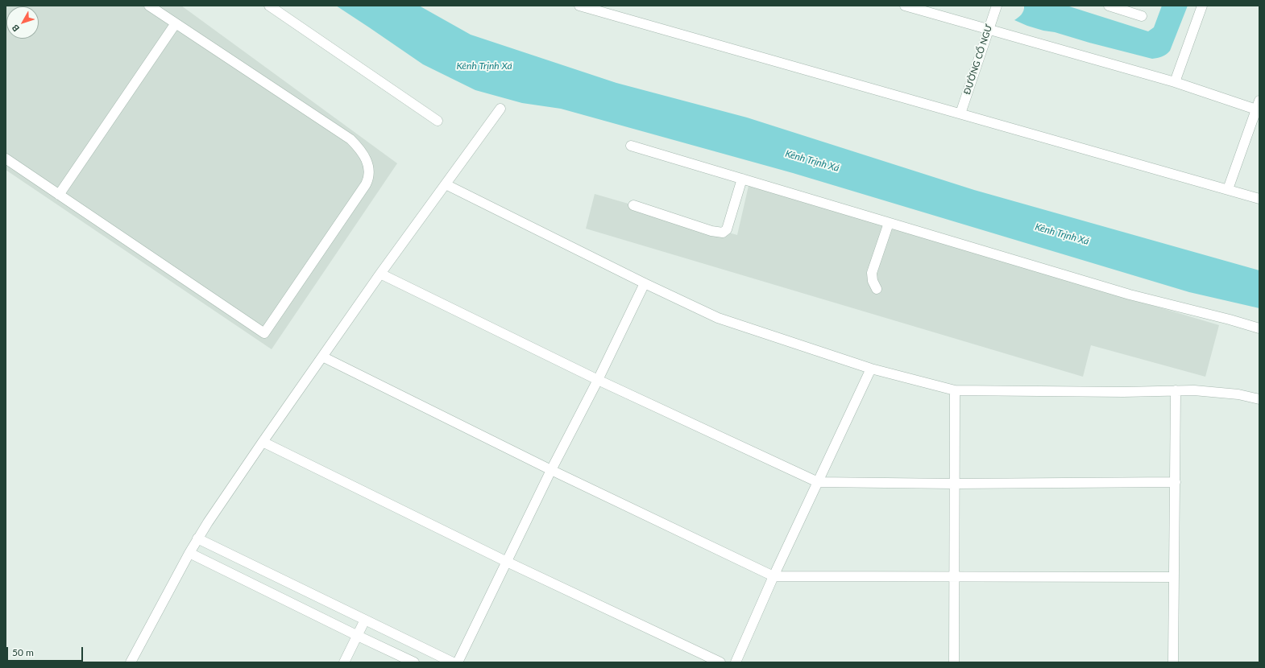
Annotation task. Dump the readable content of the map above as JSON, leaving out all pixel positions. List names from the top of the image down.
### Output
{
  "streets": {
    "street": ["ĐƯỜNG CỔ NGƯ"]
  },
  "water": ["Kênh Trịnh Xá"],
  "scale_bar": "50 m",
  "north": "bottom left"
}
